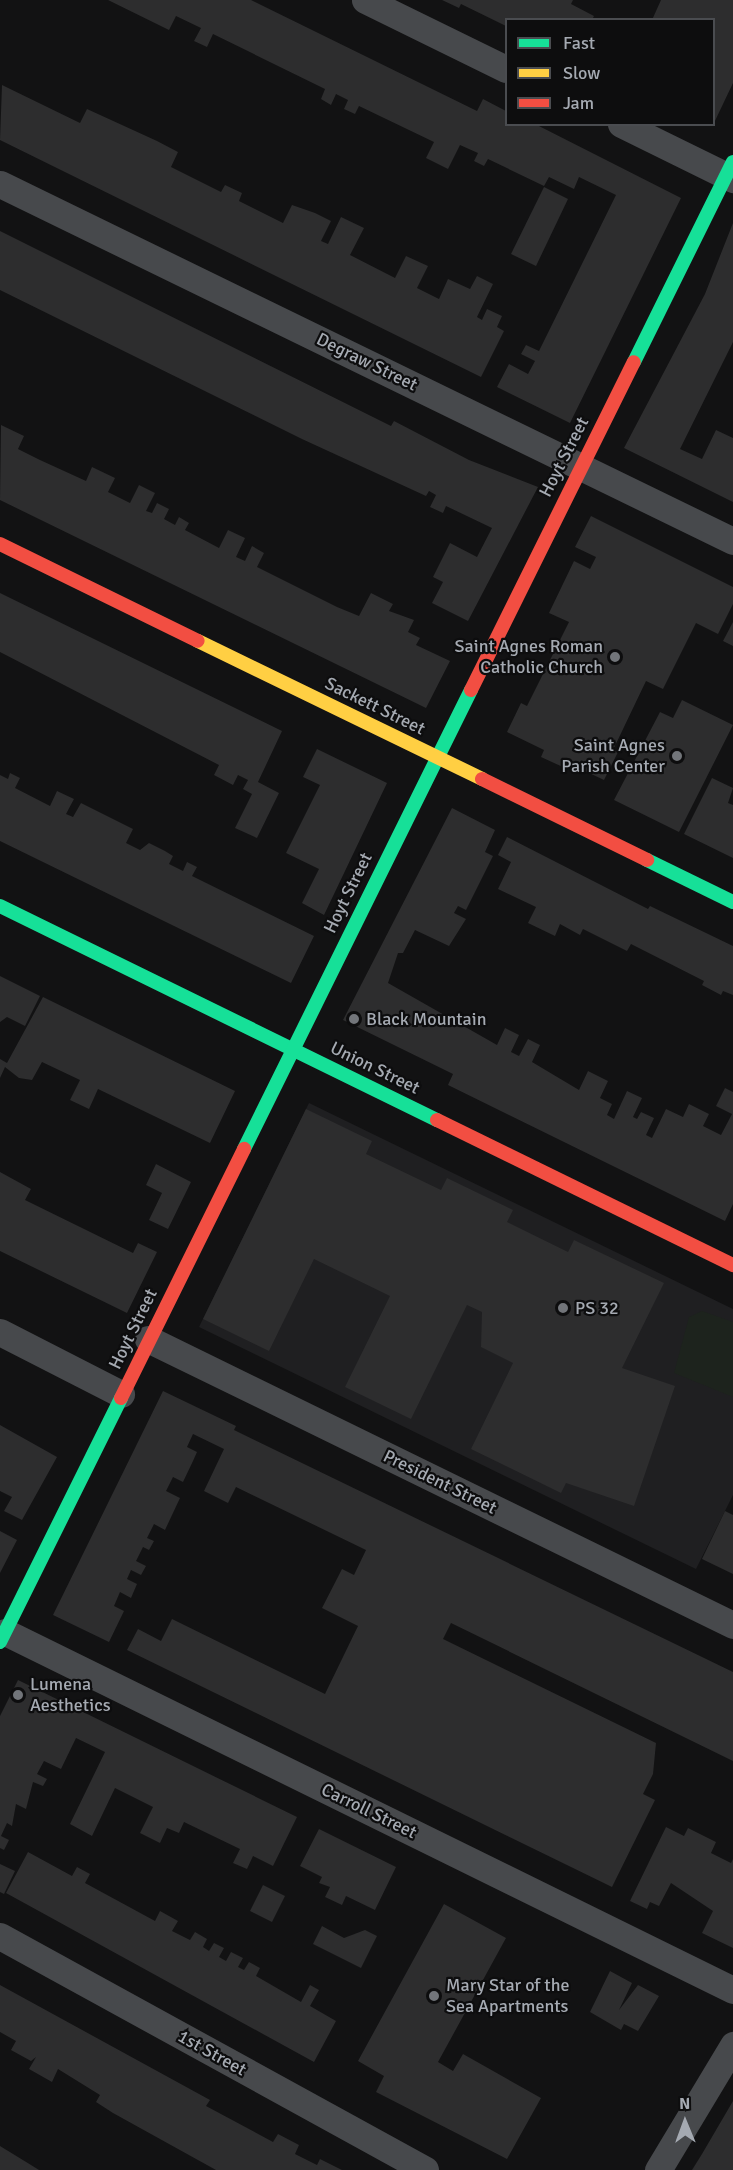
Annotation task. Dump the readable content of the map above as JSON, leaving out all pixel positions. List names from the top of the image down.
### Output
{
  "streets": {
    "street": [
      "Degraw Street",
      "Hoyt Street",
      "Sackett Street",
      "Union Street",
      "President Street",
      "Carroll Street",
      "1st Street"
    ]
  },
  "crossings": [
    ["Degraw Street", "Hoyt Street"],
    ["Hoyt Street", "Sackett Street"],
    ["Hoyt Street", "Union Street"],
    ["Hoyt Street", "President Street"],
    ["Hoyt Street", "Carroll Street"]
  ],
  "places": [
    "Saint Agnes Roman Catholic Church",
    "Saint Agnes Parish Center",
    "Black Mountain",
    "PS 32",
    "Lumena Aesthetics",
    "Mary Star of the Sea Apartments"
  ],
  "legend": ["Fast", "Slow", "Jam"],
  "north": "top"
}
